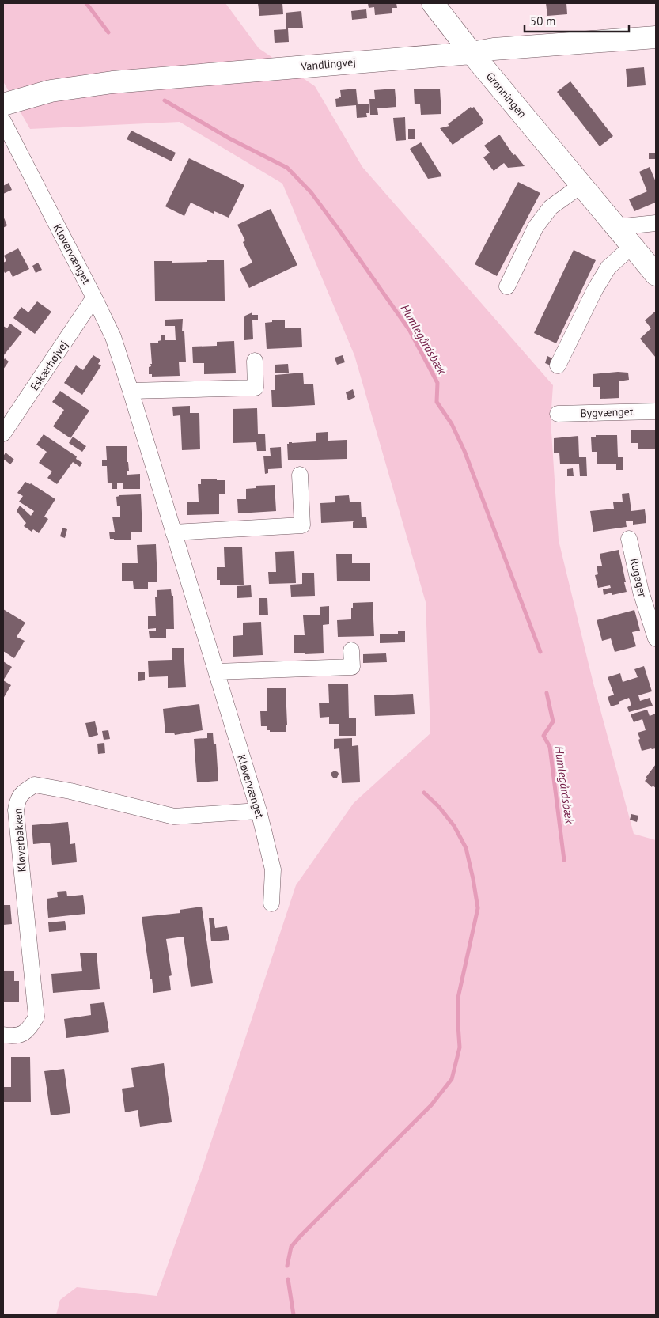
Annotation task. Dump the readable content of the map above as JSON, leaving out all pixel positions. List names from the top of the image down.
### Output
{
  "streets": {
    "street": [
      "Vandlingvej",
      "Grønningen",
      "Kløvervænget",
      "Eskærhøjvej",
      "Bygvænget",
      "Rugager",
      "Kløverbakken"
    ]
  },
  "crossings": [
    ["Vandlingvej", "Grønningen"],
    ["Kløvervænget", "Eskærhøjvej"],
    ["Kløvervænget", "Kløverbakken"]
  ],
  "water": ["Humlegårdsbæk"],
  "scale_bar": "50 m"
}
